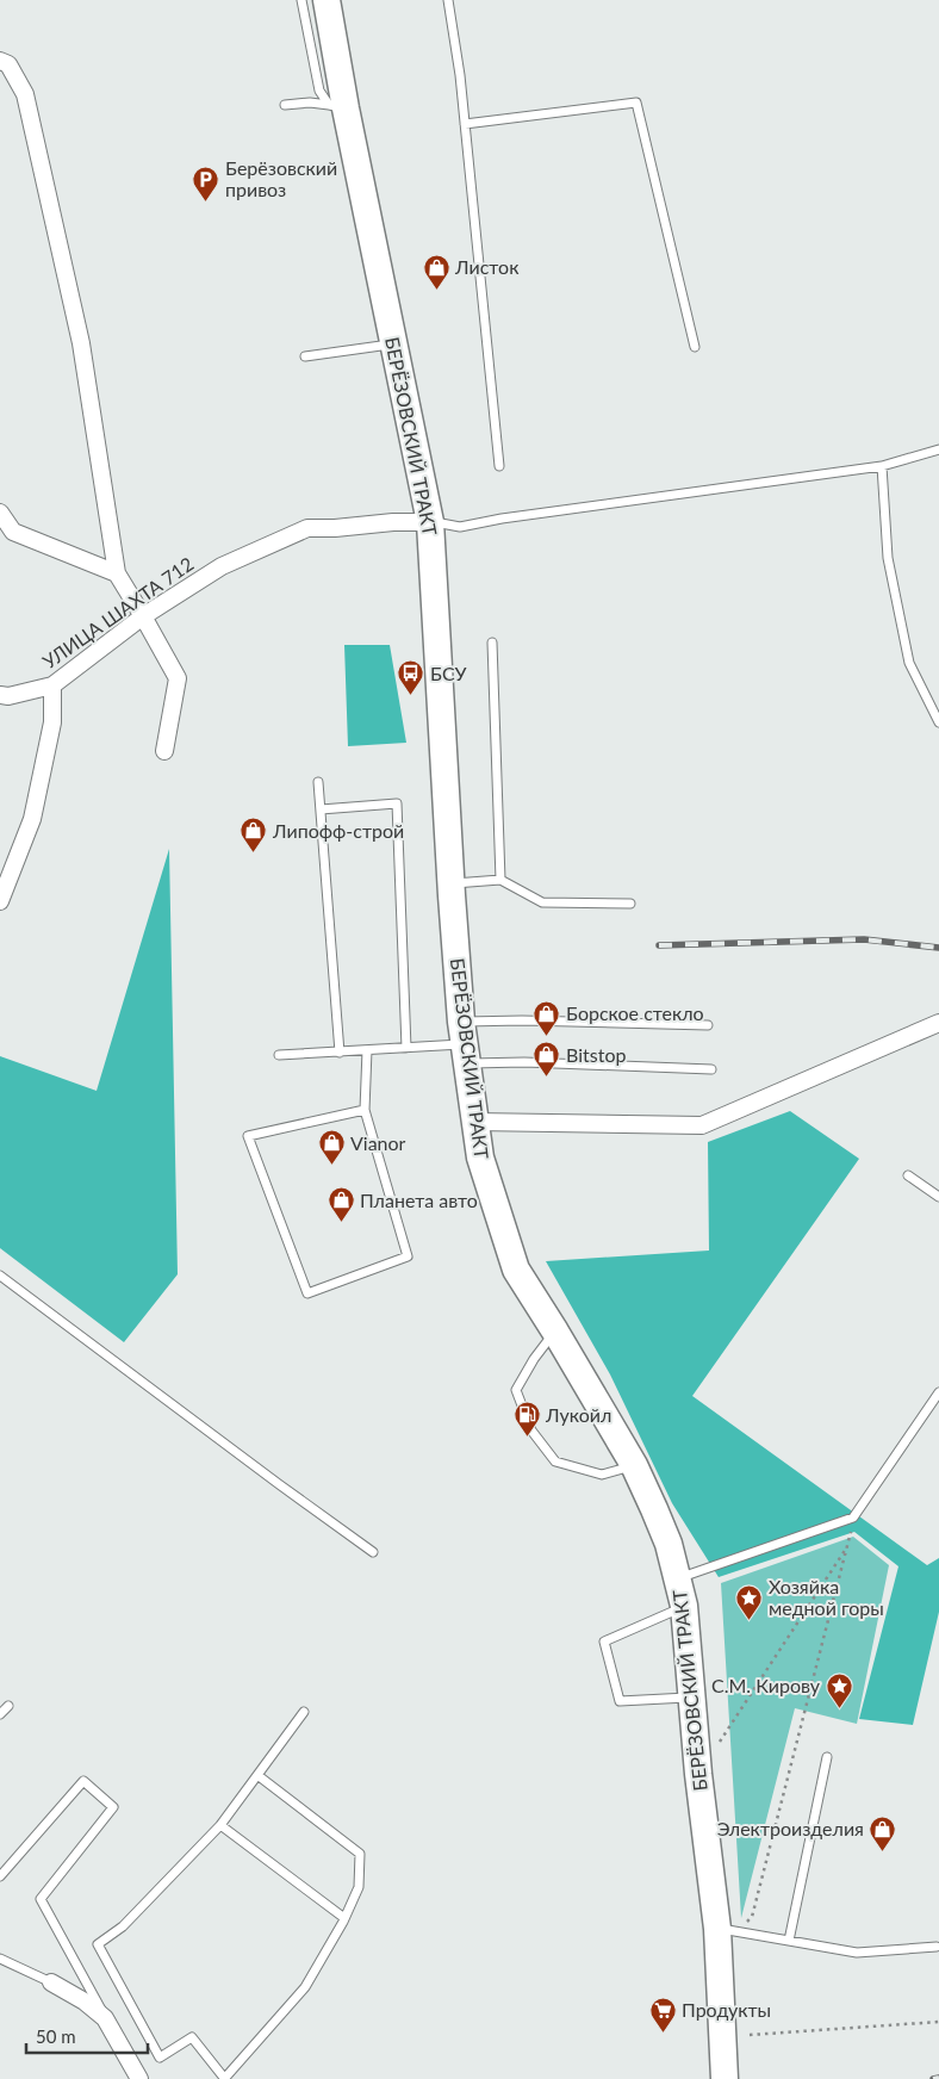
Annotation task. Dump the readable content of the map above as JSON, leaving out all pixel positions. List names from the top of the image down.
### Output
{
  "streets": {
    "main road": ["БЕРЁЗОВСКИЙ ТРАКТ"],
    "street": ["УЛИЦА ШАХТА 712"]
  },
  "crossings": [
    ["БЕРЁЗОВСКИЙ ТРАКТ", "УЛИЦА ШАХТА 712"]
  ],
  "places": {
    "parking": ["Берёзовский привоз"],
    "shop": [
      "Листок",
      "Липофф-строй",
      "Борское стекло",
      "Bitstop",
      "Vianor",
      "Планета авто",
      "Электроизделия"
    ],
    "bus stop": ["БСУ"],
    "fuel station": ["Лукойл"],
    "place": ["Хозяйка медной горы", "С.М. Кирову"],
    "supermarket": ["Продукты"]
  },
  "scale_bar": "50 m"
}
